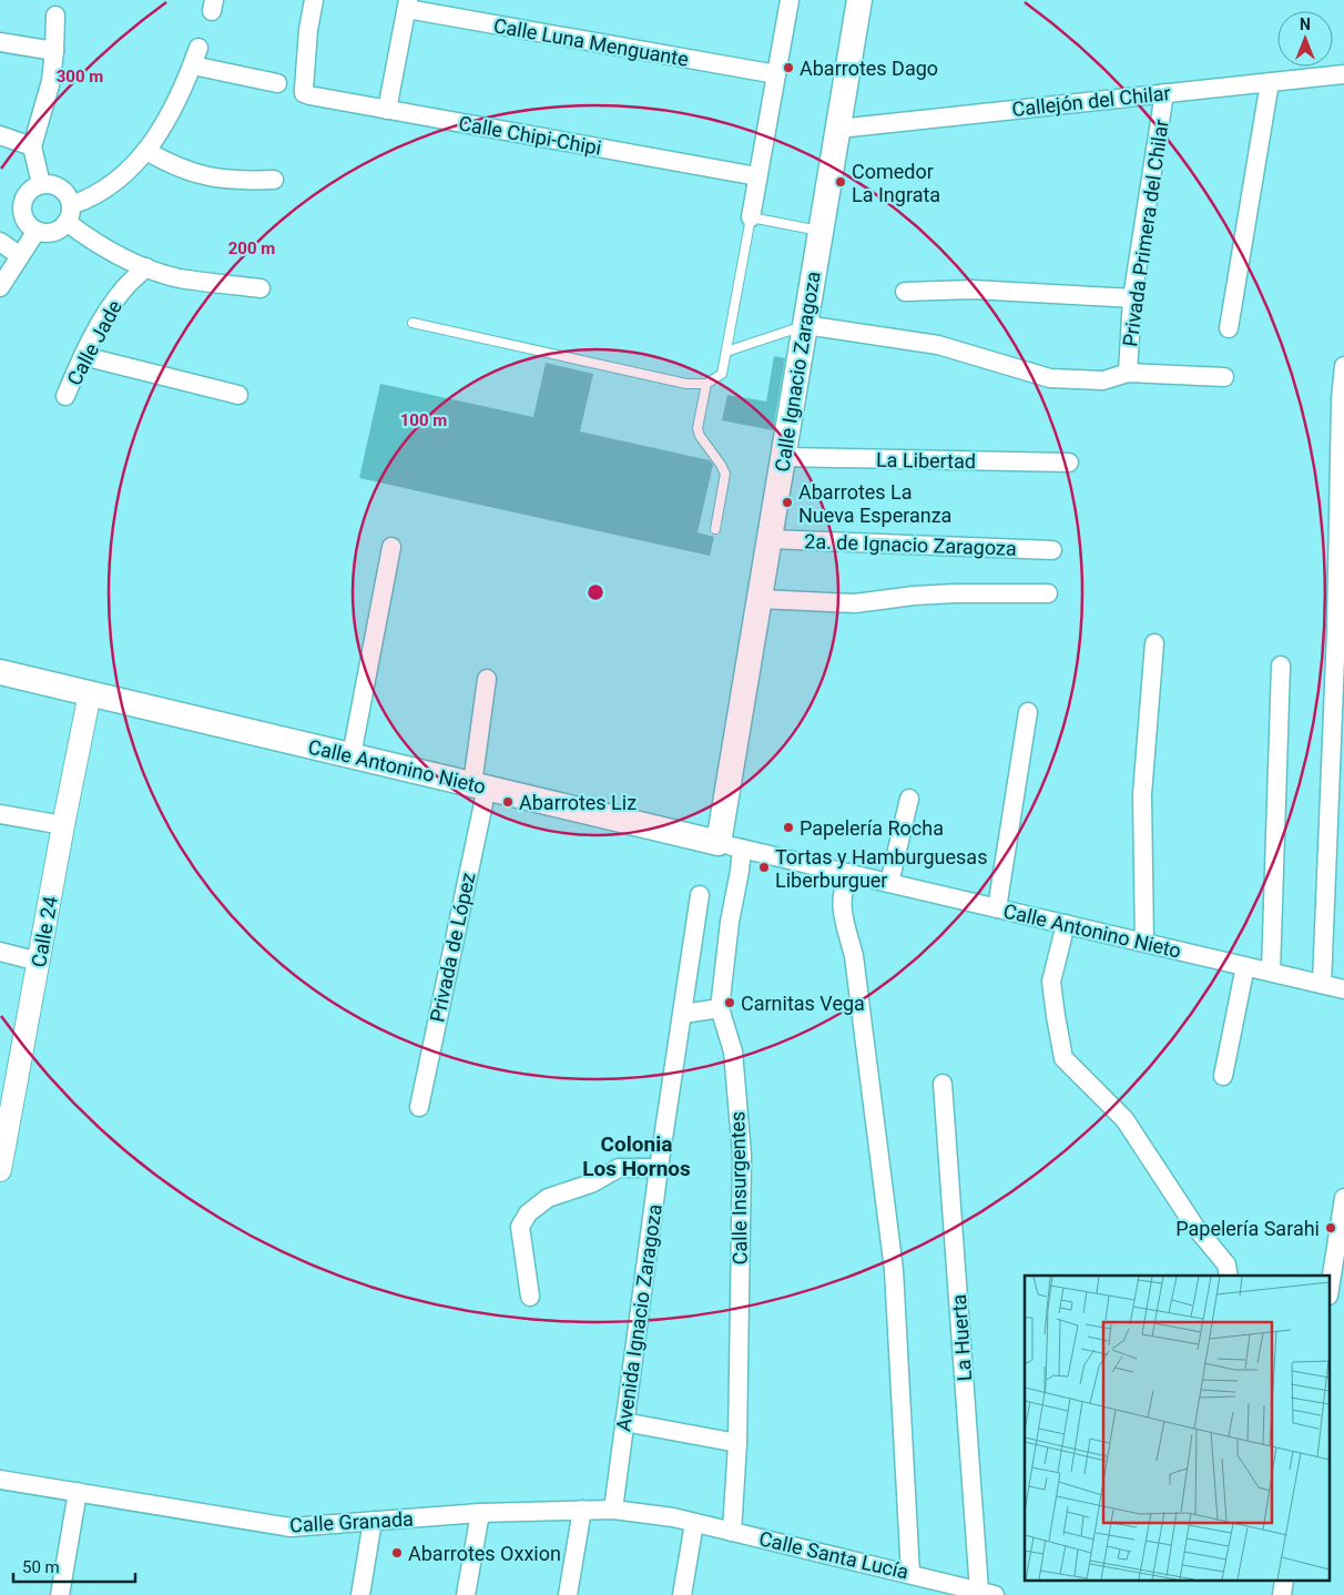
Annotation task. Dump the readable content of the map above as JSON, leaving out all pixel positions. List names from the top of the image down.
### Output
{
  "streets": {
    "main road": ["Calle Ignacio Zaragoza", "Calle Antonino Nieto"],
    "street": [
      "Calle Luna Menguante",
      "Callejón del Chilar",
      "Calle Chipi-Chipi",
      "Privada Primera del Chilar",
      "Calle Jade",
      "La Libertad",
      "2a. de Ignacio Zaragoza",
      "Calle 24",
      "Privada de López",
      "Calle Insurgentes",
      "Avenida Ignacio Zaragoza",
      "La Huerta",
      "Calle Granada",
      "Calle Santa Lucía"
    ]
  },
  "crossings": [
    ["Callejón del Chilar", "Privada Primera del Chilar"],
    ["Callejón del Chilar", "Calle Ignacio Zaragoza"],
    ["Calle Ignacio Zaragoza", "La Libertad"],
    ["Calle Ignacio Zaragoza", "2a. de Ignacio Zaragoza"],
    ["Calle Ignacio Zaragoza", "Calle Antonino Nieto"],
    ["Calle Ignacio Zaragoza", "Calle Insurgentes"],
    ["Calle Antonino Nieto", "Calle 24"],
    ["Calle Antonino Nieto", "Privada de López"],
    ["Calle Antonino Nieto", "Calle Insurgentes"],
    ["Calle Insurgentes", "Calle Santa Lucía"],
    ["Avenida Ignacio Zaragoza", "Calle Granada"],
    ["La Huerta", "Calle Santa Lucía"],
    ["Calle Granada", "Calle Santa Lucía"]
  ],
  "districts": ["Colonia Los Hornos"],
  "places": [
    "Abarrotes Dago",
    "Comedor La Ingrata",
    "Abarrotes La Nueva Esperanza",
    "Abarrotes Liz",
    "Papelería Rocha",
    "Tortas y Hamburguesas Liberburguer",
    "Carnitas Vega",
    "Papelería Sarahi",
    "Abarrotes Oxxion"
  ],
  "scale_bar": "50 m",
  "north": "top",
  "rings": ["300 m", "200 m", "100 m"]
}
